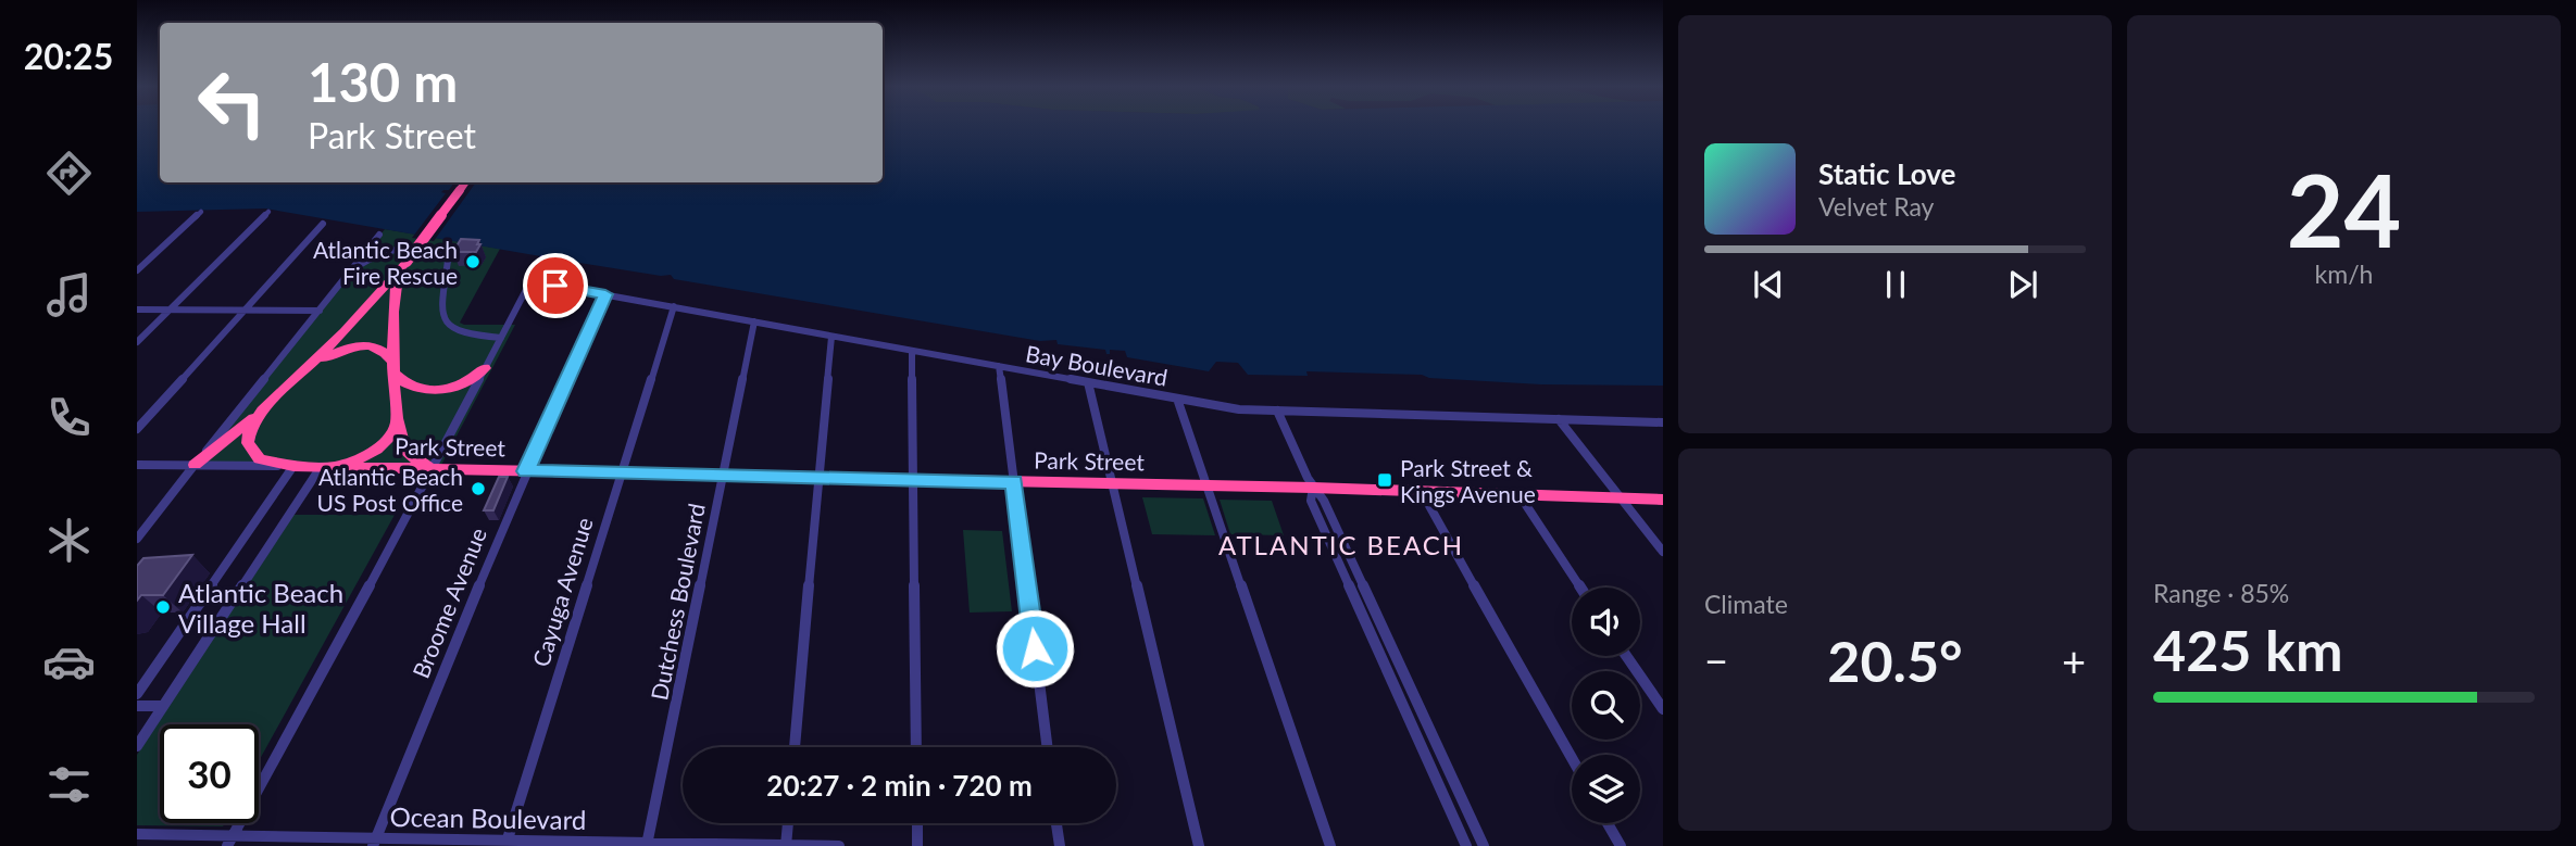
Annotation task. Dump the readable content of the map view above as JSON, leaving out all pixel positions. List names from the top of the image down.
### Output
{
  "streets": {
    "highway": ["Park Street"],
    "street": [
      "Bay Boulevard",
      "Cayuga Avenue",
      "Dutchess Boulevard",
      "Broome Avenue",
      "Ocean Boulevard"
    ]
  },
  "crossings": [
    ["Bay Boulevard", "Cayuga Avenue"],
    ["Bay Boulevard", "Dutchess Boulevard"],
    ["Bay Boulevard", "Broome Avenue"],
    ["Park Street", "Cayuga Avenue"],
    ["Park Street", "Dutchess Boulevard"],
    ["Park Street", "Broome Avenue"],
    ["Cayuga Avenue", "Ocean Boulevard"],
    ["Dutchess Boulevard", "Ocean Boulevard"],
    ["Broome Avenue", "Ocean Boulevard"]
  ],
  "districts": ["ATLANTIC BEACH"],
  "places": {
    "other": ["Atlantic Beach Fire Rescue", "Atlantic Beach US Post Office", "Atlantic Beach Village Hall"],
    "transit": ["Park Street & Kings Avenue"]
  },
  "page": {
    "tabs": "20:25",
    "tile": [
      ["24", "km/h"],
      "Climate",
      ["Range · 85%", "425 km"]
    ],
    "turn": ["130 m", "Park Street"],
    "song": ["Static Love", "Velvet Ray"],
    "heat": ["−", "20.5°", "+"],
    "limit": "30",
    "trip": "20:27 · 2 min · 720 m"
  }
}
